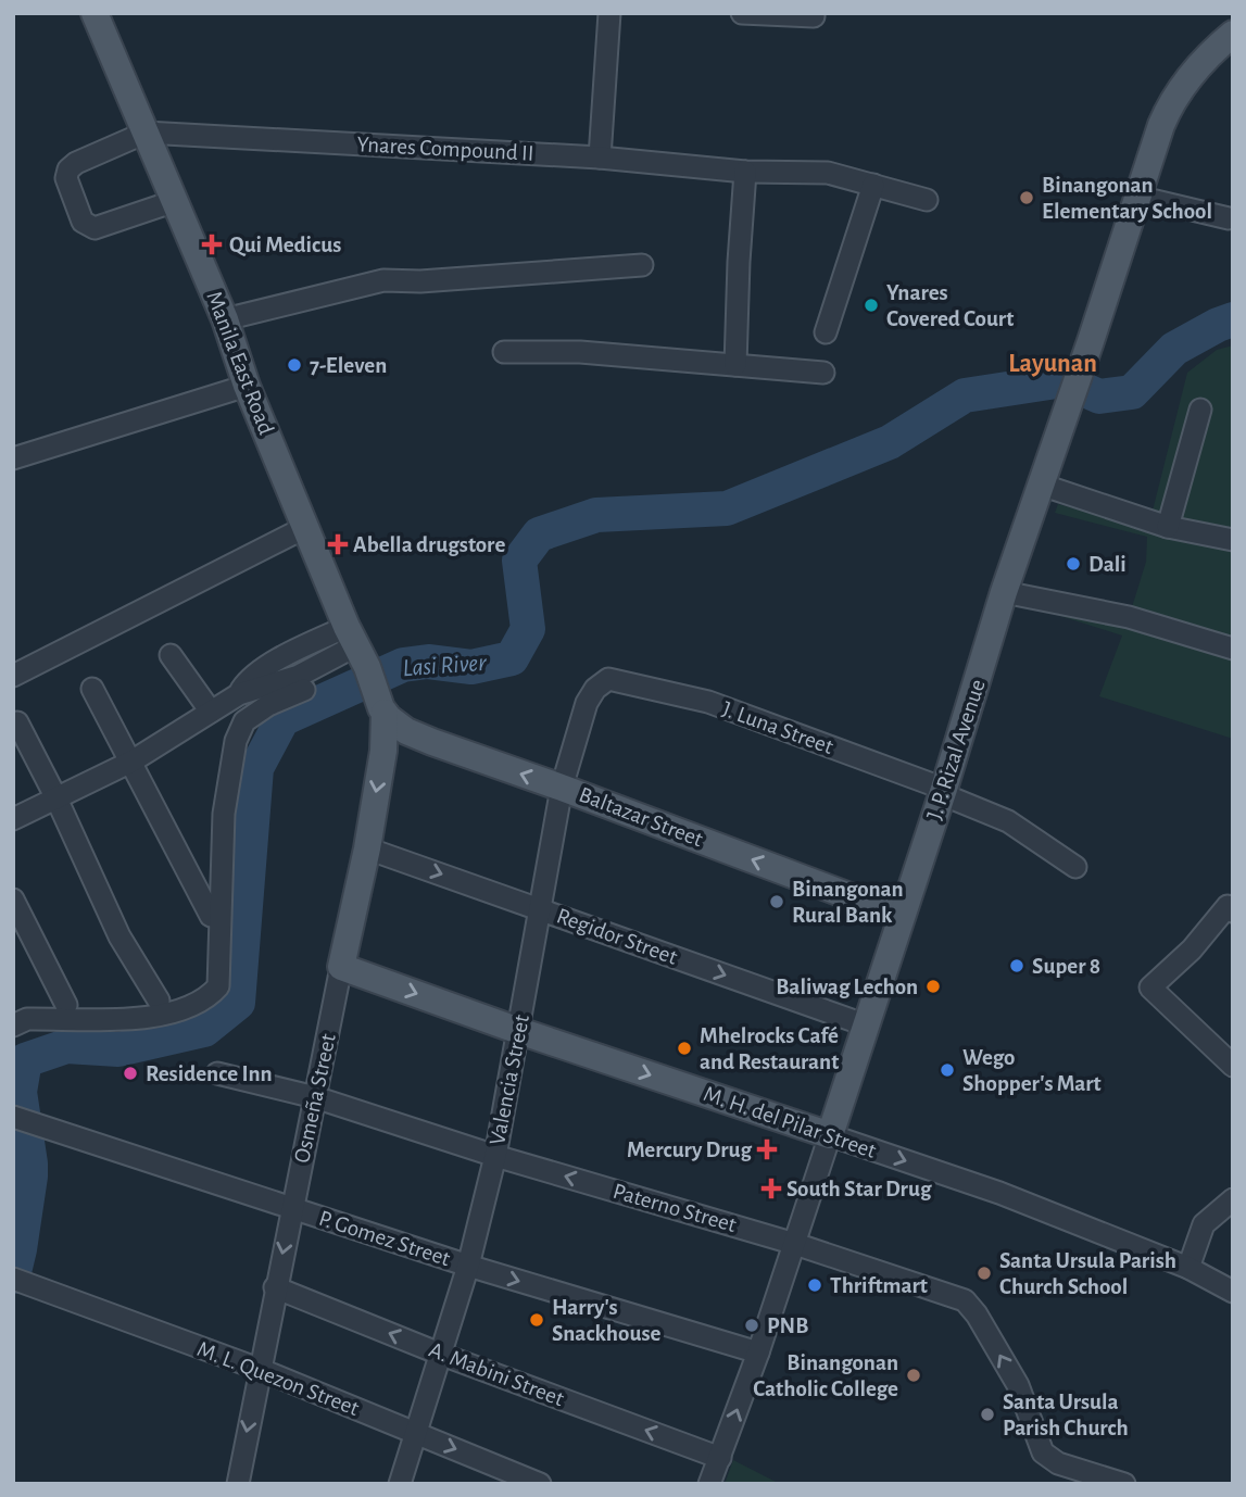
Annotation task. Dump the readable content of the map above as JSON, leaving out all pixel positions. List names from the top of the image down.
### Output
{
  "streets": {
    "main road": [
      "Manila East Road",
      "J. P. Rizal Avenue",
      "Baltazar Street",
      "Osmeña Street",
      "M. H. del Pilar Street"
    ],
    "street": [
      "Ynares Compound II",
      "J. Luna Street",
      "Regidor Street",
      "Valencia Street",
      "Paterno Street",
      "P. Gomez Street",
      "A. Mabini Street",
      "M. L. Quezon Street"
    ]
  },
  "crossings": [
    ["Ynares Compound II", "Manila East Road"],
    ["Manila East Road", "Baltazar Street"],
    ["Manila East Road", "Osmeña Street"],
    ["J. Luna Street", "J. P. Rizal Avenue"],
    ["J. Luna Street", "Valencia Street"],
    ["J. P. Rizal Avenue", "Baltazar Street"],
    ["J. P. Rizal Avenue", "Regidor Street"],
    ["J. P. Rizal Avenue", "M. H. del Pilar Street"],
    ["J. P. Rizal Avenue", "Paterno Street"],
    ["J. P. Rizal Avenue", "P. Gomez Street"],
    ["J. P. Rizal Avenue", "A. Mabini Street"],
    ["Baltazar Street", "Valencia Street"],
    ["Baltazar Street", "Osmeña Street"],
    ["Regidor Street", "Valencia Street"],
    ["Regidor Street", "Osmeña Street"],
    ["Valencia Street", "M. H. del Pilar Street"],
    ["Valencia Street", "Paterno Street"],
    ["Valencia Street", "P. Gomez Street"],
    ["Valencia Street", "A. Mabini Street"],
    ["Valencia Street", "M. L. Quezon Street"],
    ["Osmeña Street", "M. H. del Pilar Street"],
    ["Osmeña Street", "Paterno Street"],
    ["Osmeña Street", "P. Gomez Street"],
    ["Osmeña Street", "A. Mabini Street"],
    ["Osmeña Street", "M. L. Quezon Street"]
  ],
  "one_way": [
    "Baltazar Street",
    "Regidor Street",
    "Osmeña Street",
    "M. H. del Pilar Street",
    "Paterno Street",
    "P. Gomez Street",
    "A. Mabini Street"
  ],
  "districts": ["Layunan"],
  "water": ["Lasi River"],
  "places": {
    "other": [
      "Binangonan Elementary School",
      "Ynares Covered Court",
      "7-Eleven",
      "Dali",
      "Binangonan Rural Bank",
      "Super 8",
      "Baliwag Lechon",
      "Mhelrocks Café and Restaurant",
      "Wego Shopper's Mart",
      "Residence Inn",
      "Santa Ursula Parish Church School",
      "Thriftmart",
      "Harry's Snackhouse",
      "PNB",
      "Binangonan Catholic College",
      "Santa Ursula Parish Church"
    ],
    "health": [
      "Qui Medicus",
      "Abella drugstore",
      "Mercury Drug",
      "South Star Drug"
    ]
  }
}
